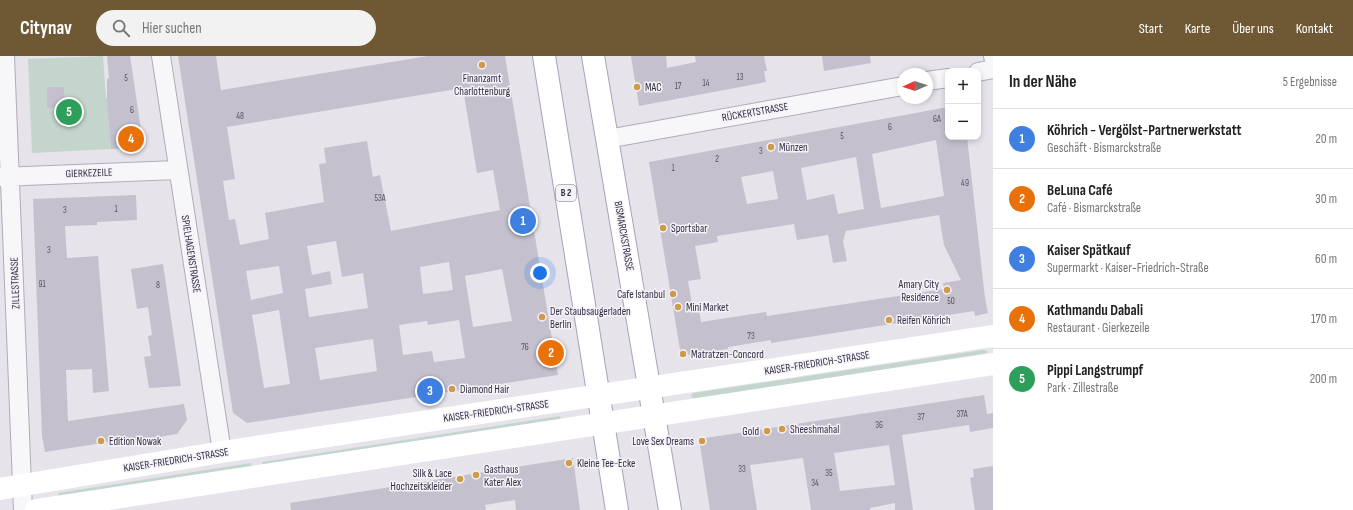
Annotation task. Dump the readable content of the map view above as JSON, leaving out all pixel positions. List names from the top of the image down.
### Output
{
  "streets": {
    "main road": ["B 2", "BISMARCKSTRASSE", "KAISER-FRIEDRICH-STRASSE"],
    "street": [
      "RÜCKERTSTRASSE",
      "GIERKEZEILE",
      "SPIELHAGENSTRASSE",
      "ZILLESTRASSE"
    ]
  },
  "crossings": [
    ["RÜCKERTSTRASSE", "BISMARCKSTRASSE"],
    ["GIERKEZEILE", "SPIELHAGENSTRASSE"],
    ["GIERKEZEILE", "ZILLESTRASSE"],
    ["B 2", "KAISER-FRIEDRICH-STRASSE"],
    ["BISMARCKSTRASSE", "KAISER-FRIEDRICH-STRASSE"],
    ["SPIELHAGENSTRASSE", "KAISER-FRIEDRICH-STRASSE"],
    ["ZILLESTRASSE", "KAISER-FRIEDRICH-STRASSE"]
  ],
  "places": [
    "Finanzamt Charlottenburg",
    "MAC",
    "Münzen",
    "Sportsbar",
    "Amary City Residence",
    "Cafe Istanbul",
    "Mini Market",
    "Der Staubsaugerladen Berlin",
    "Reifen Köhrich",
    "Matratzen-Concord",
    "Diamond Hair",
    "Sheeshmahal",
    "Gold",
    "Edition Nowak",
    "Love Sex Dreams",
    "Kleine Tee-Ecke",
    "Gasthaus Kater Alex",
    "Silk & Lace Hochzeitskleider"
  ],
  "house_numbers": [
    "13",
    "5",
    "14",
    "17",
    "6",
    "48",
    "6A",
    "6",
    "5",
    "3",
    "2",
    "1",
    "49",
    "53A",
    "1",
    "3",
    "3",
    "91",
    "8",
    "50",
    "73",
    "76",
    "37A",
    "37",
    "36",
    "33",
    "35",
    "34"
  ],
  "north": "left",
  "page": {
    "header": "Citynav",
    "search": "Hier suchen",
    "nav": [
      "Start",
      "Karte",
      "Über uns",
      "Kontakt"
    ],
    "heading": ["In der Nähe", "5 Ergebnisse"],
    "map_buttons": ["+", "−"],
    "pins": [
      "5",
      "4",
      "1",
      "2",
      "3"
    ],
    "list": [
      {
        "mark": "1",
        "name": "Köhrich - Vergölst-Partnerwerkstatt",
        "note": "Geschäft · Bismarckstraße",
        "value": "20 m"
      },
      {
        "mark": "2",
        "name": "BeLuna Café",
        "note": "Café · Bismarckstraße",
        "value": "30 m"
      },
      {
        "mark": "3",
        "name": "Kaiser Spätkauf",
        "note": "Supermarkt · Kaiser-Friedrich-Straße",
        "value": "60 m"
      },
      {
        "mark": "4",
        "name": "Kathmandu Dabali",
        "note": "Restaurant · Gierkezeile",
        "value": "170 m"
      },
      {
        "mark": "5",
        "name": "Pippi Langstrumpf",
        "note": "Park · Zillestraße",
        "value": "200 m"
      }
    ]
  }
}
